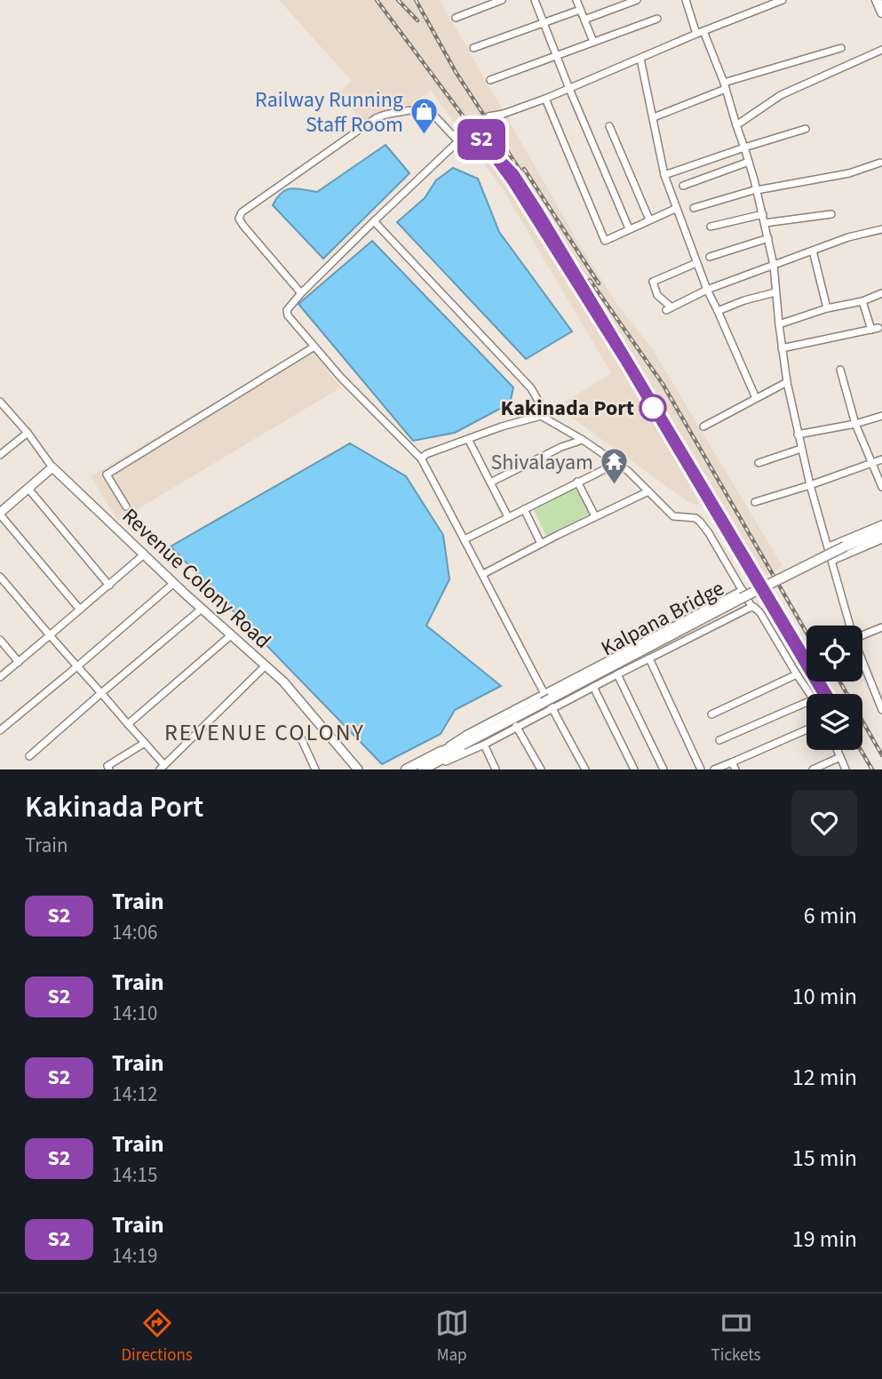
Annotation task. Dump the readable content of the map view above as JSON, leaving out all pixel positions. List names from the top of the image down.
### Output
{
  "streets": {
    "main road": ["Kalpana Bridge"],
    "street": ["Revenue Colony Road"]
  },
  "districts": ["REVENUE COLONY"],
  "places": {
    "shop": ["Railway Running Staff Room"],
    "other": ["Kakinada Port"],
    "temple": ["Shivalayam"]
  },
  "page": {
    "on_map": "S2",
    "heading": ["Kakinada Port", "Train"],
    "list": [
      {
        "mark": "S2",
        "name": "Train",
        "note": "14:06",
        "value": "6 min"
      },
      {
        "mark": "S2",
        "name": "Train",
        "note": "14:10",
        "value": "10 min"
      },
      {
        "mark": "S2",
        "name": "Train",
        "note": "14:12",
        "value": "12 min"
      },
      {
        "mark": "S2",
        "name": "Train",
        "note": "14:15",
        "value": "15 min"
      },
      {
        "mark": "S2",
        "name": "Train",
        "note": "14:19",
        "value": "19 min"
      }
    ],
    "tabs": ["Directions", "Map", "Tickets"]
  }
}
